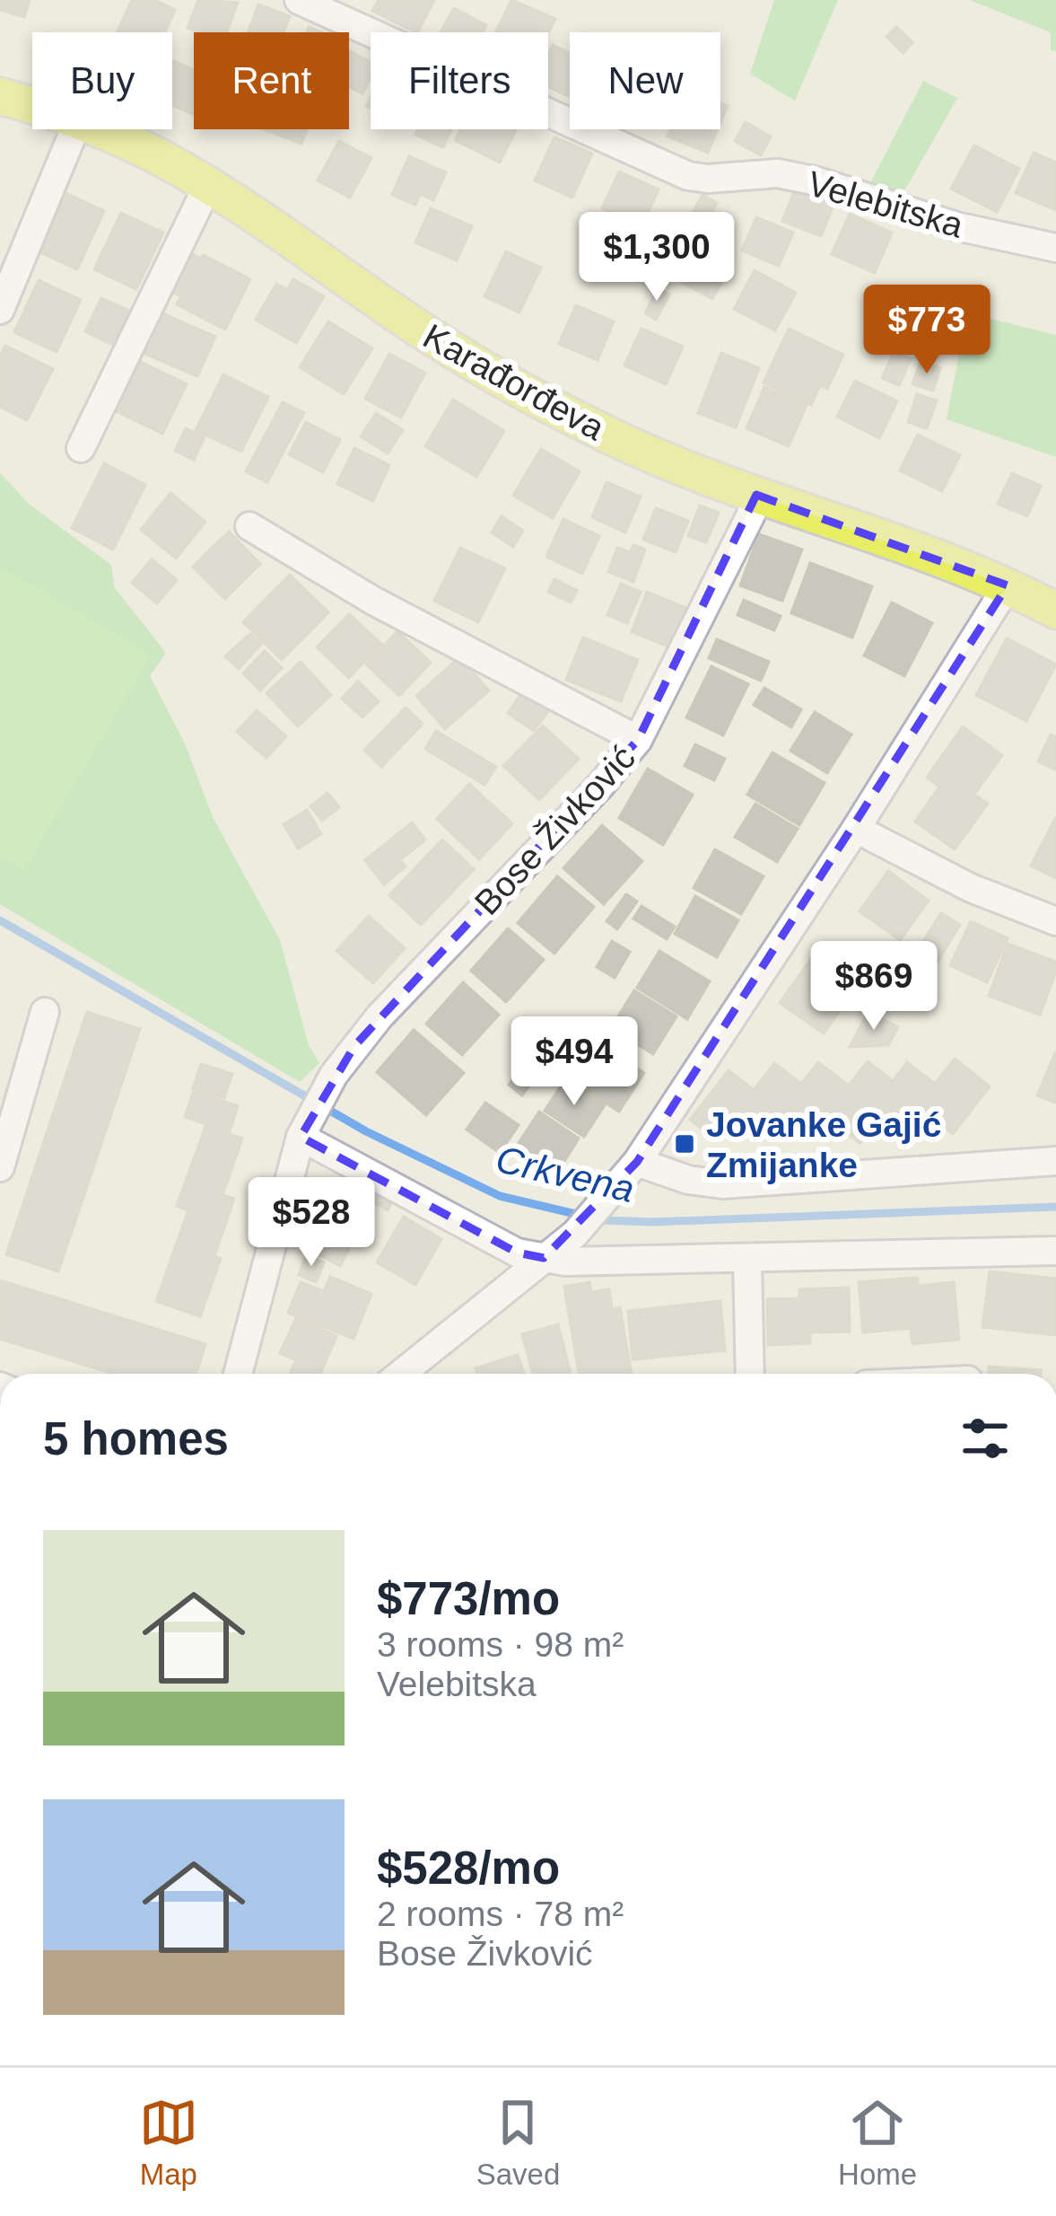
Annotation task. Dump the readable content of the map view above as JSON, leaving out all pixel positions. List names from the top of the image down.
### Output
{
  "streets": {
    "main road": ["Karađorđeva"],
    "street": ["Velebitska", "Bose Živković"]
  },
  "crossings": [
    ["Karađorđeva", "Bose Živković"]
  ],
  "water": ["Crkvena"],
  "places": {
    "transit": ["Jovanke Gajić Zmijanke"]
  },
  "page": {
    "chip": [
      "Buy",
      "Rent",
      "Filters",
      "New"
    ],
    "price": [
      "$1,300",
      "$773",
      "$869",
      "$494",
      "$528"
    ],
    "heading": "5 homes",
    "list": [
      {
        "name": "$773/mo",
        "note": "3 rooms · 98 m² · Velebitska"
      },
      {
        "name": "$528/mo",
        "note": "2 rooms · 78 m² · Bose Živković"
      }
    ],
    "tabs": ["Map", "Saved", "Home"]
  }
}
